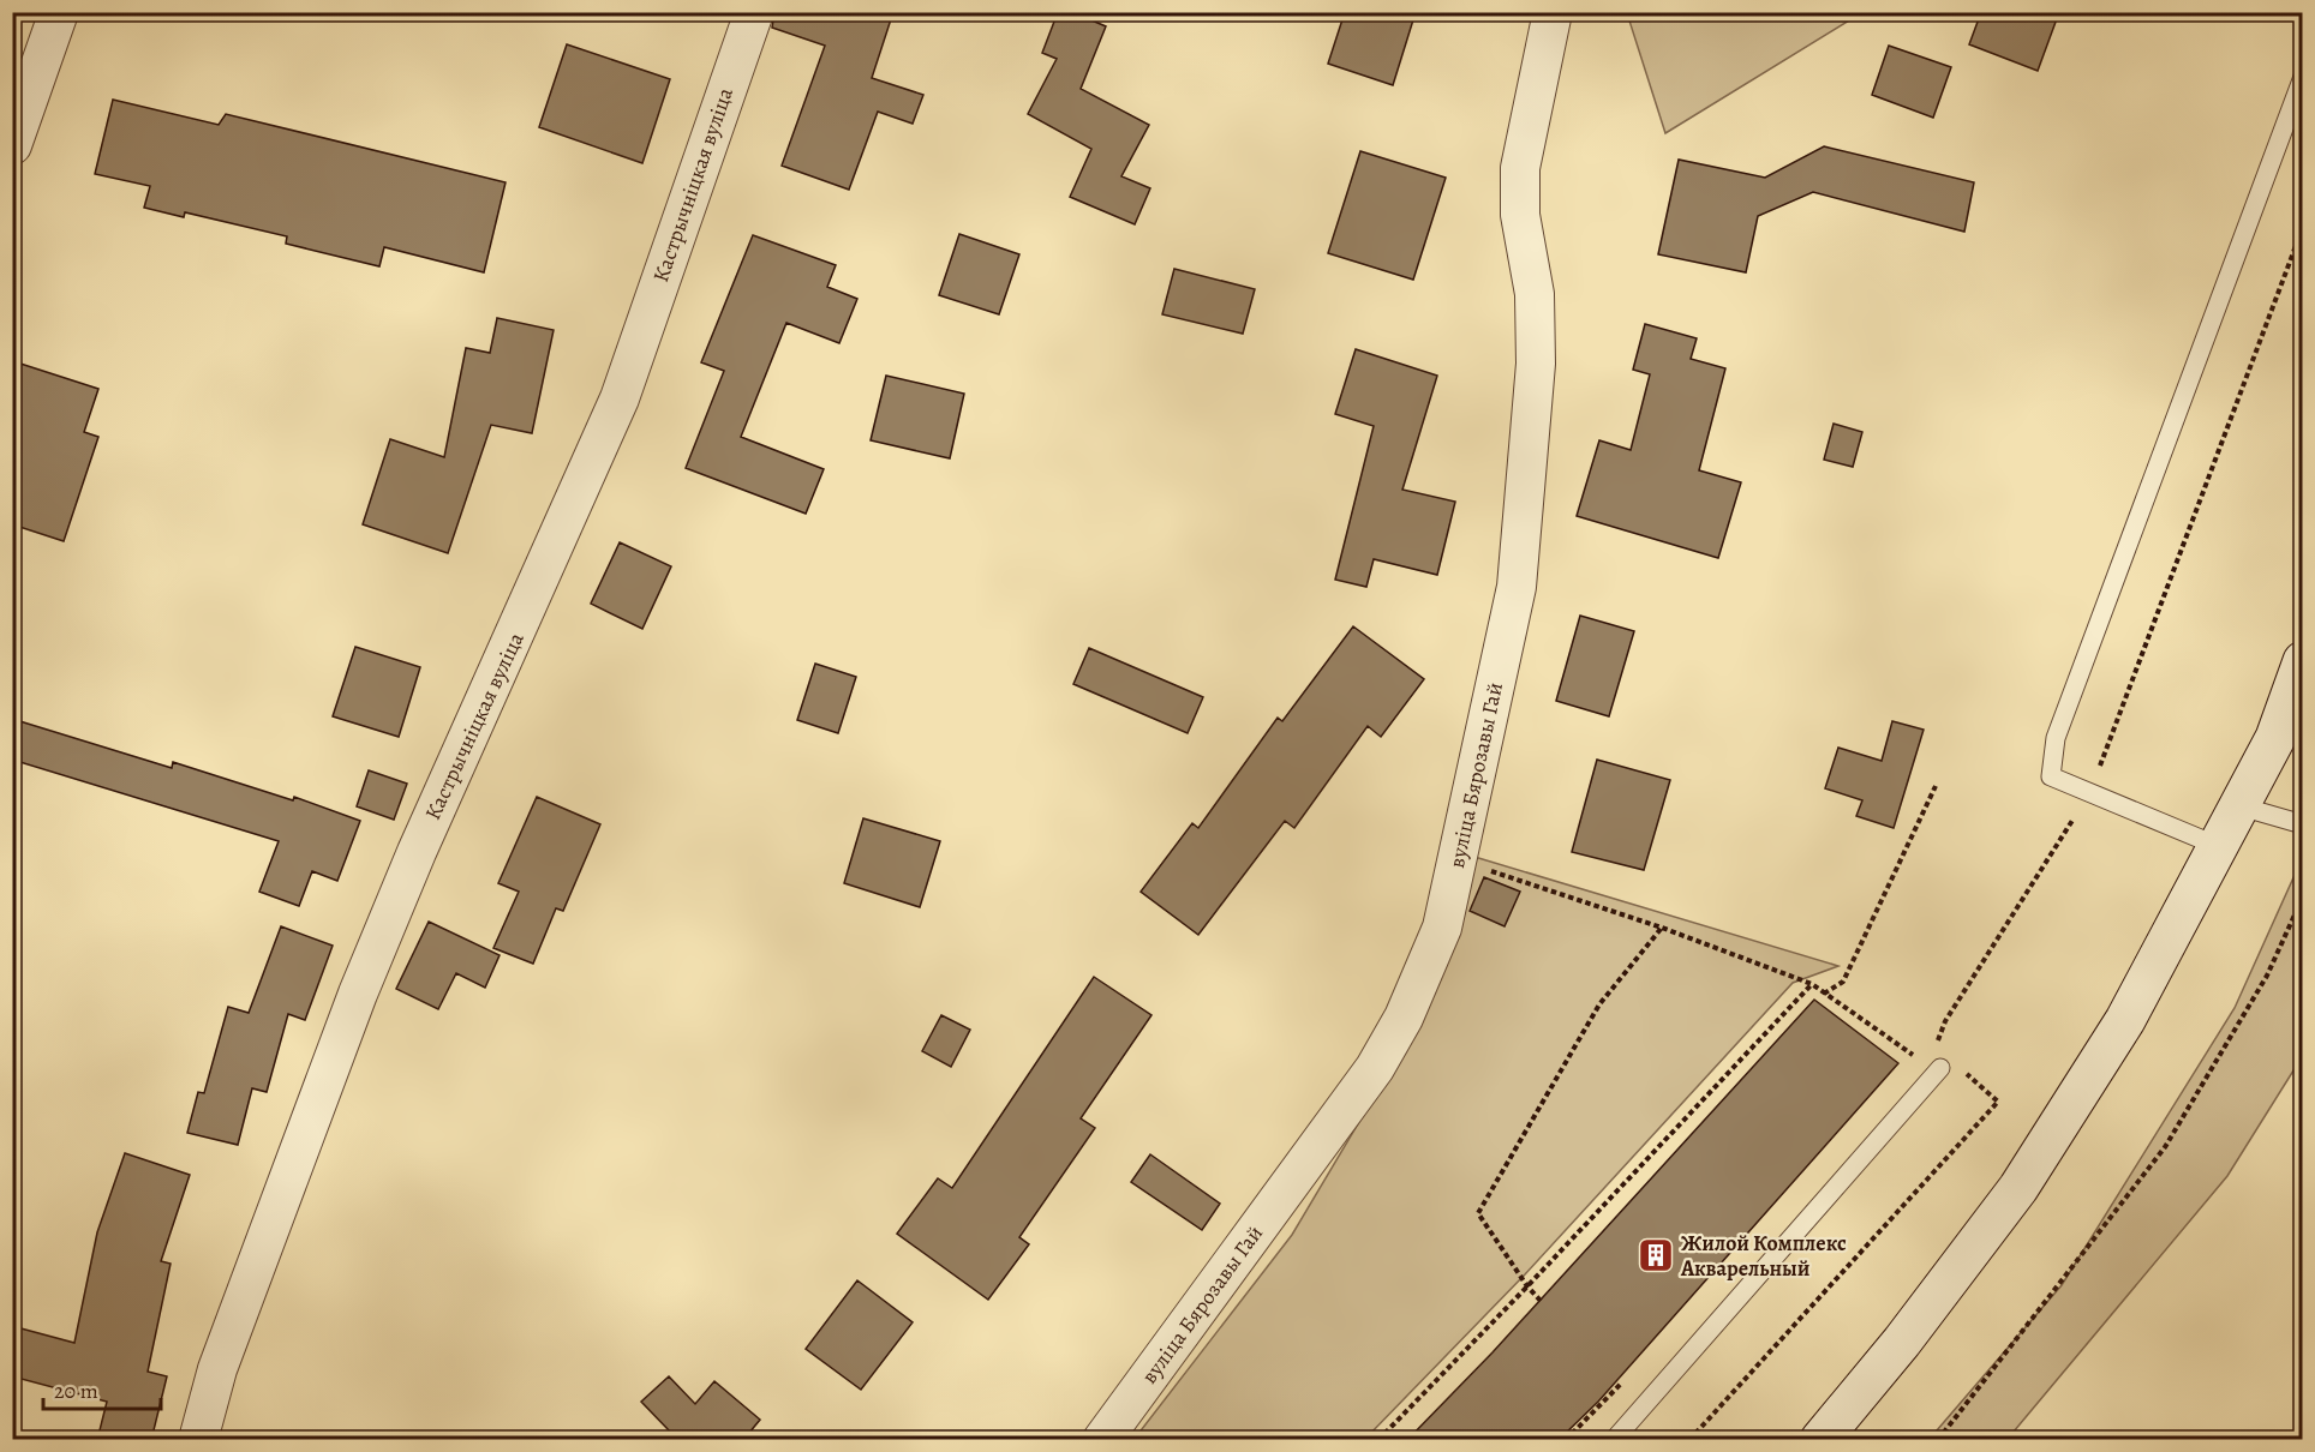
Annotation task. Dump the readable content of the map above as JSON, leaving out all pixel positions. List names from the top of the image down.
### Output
{
  "streets": {
    "street": ["Кастрычніцкая вуліца", "вуліца Бярозавы Гай"]
  },
  "places": {
    "building": ["Жилой Комплекс Акварельный"]
  },
  "scale_bar": "20 m"
}
